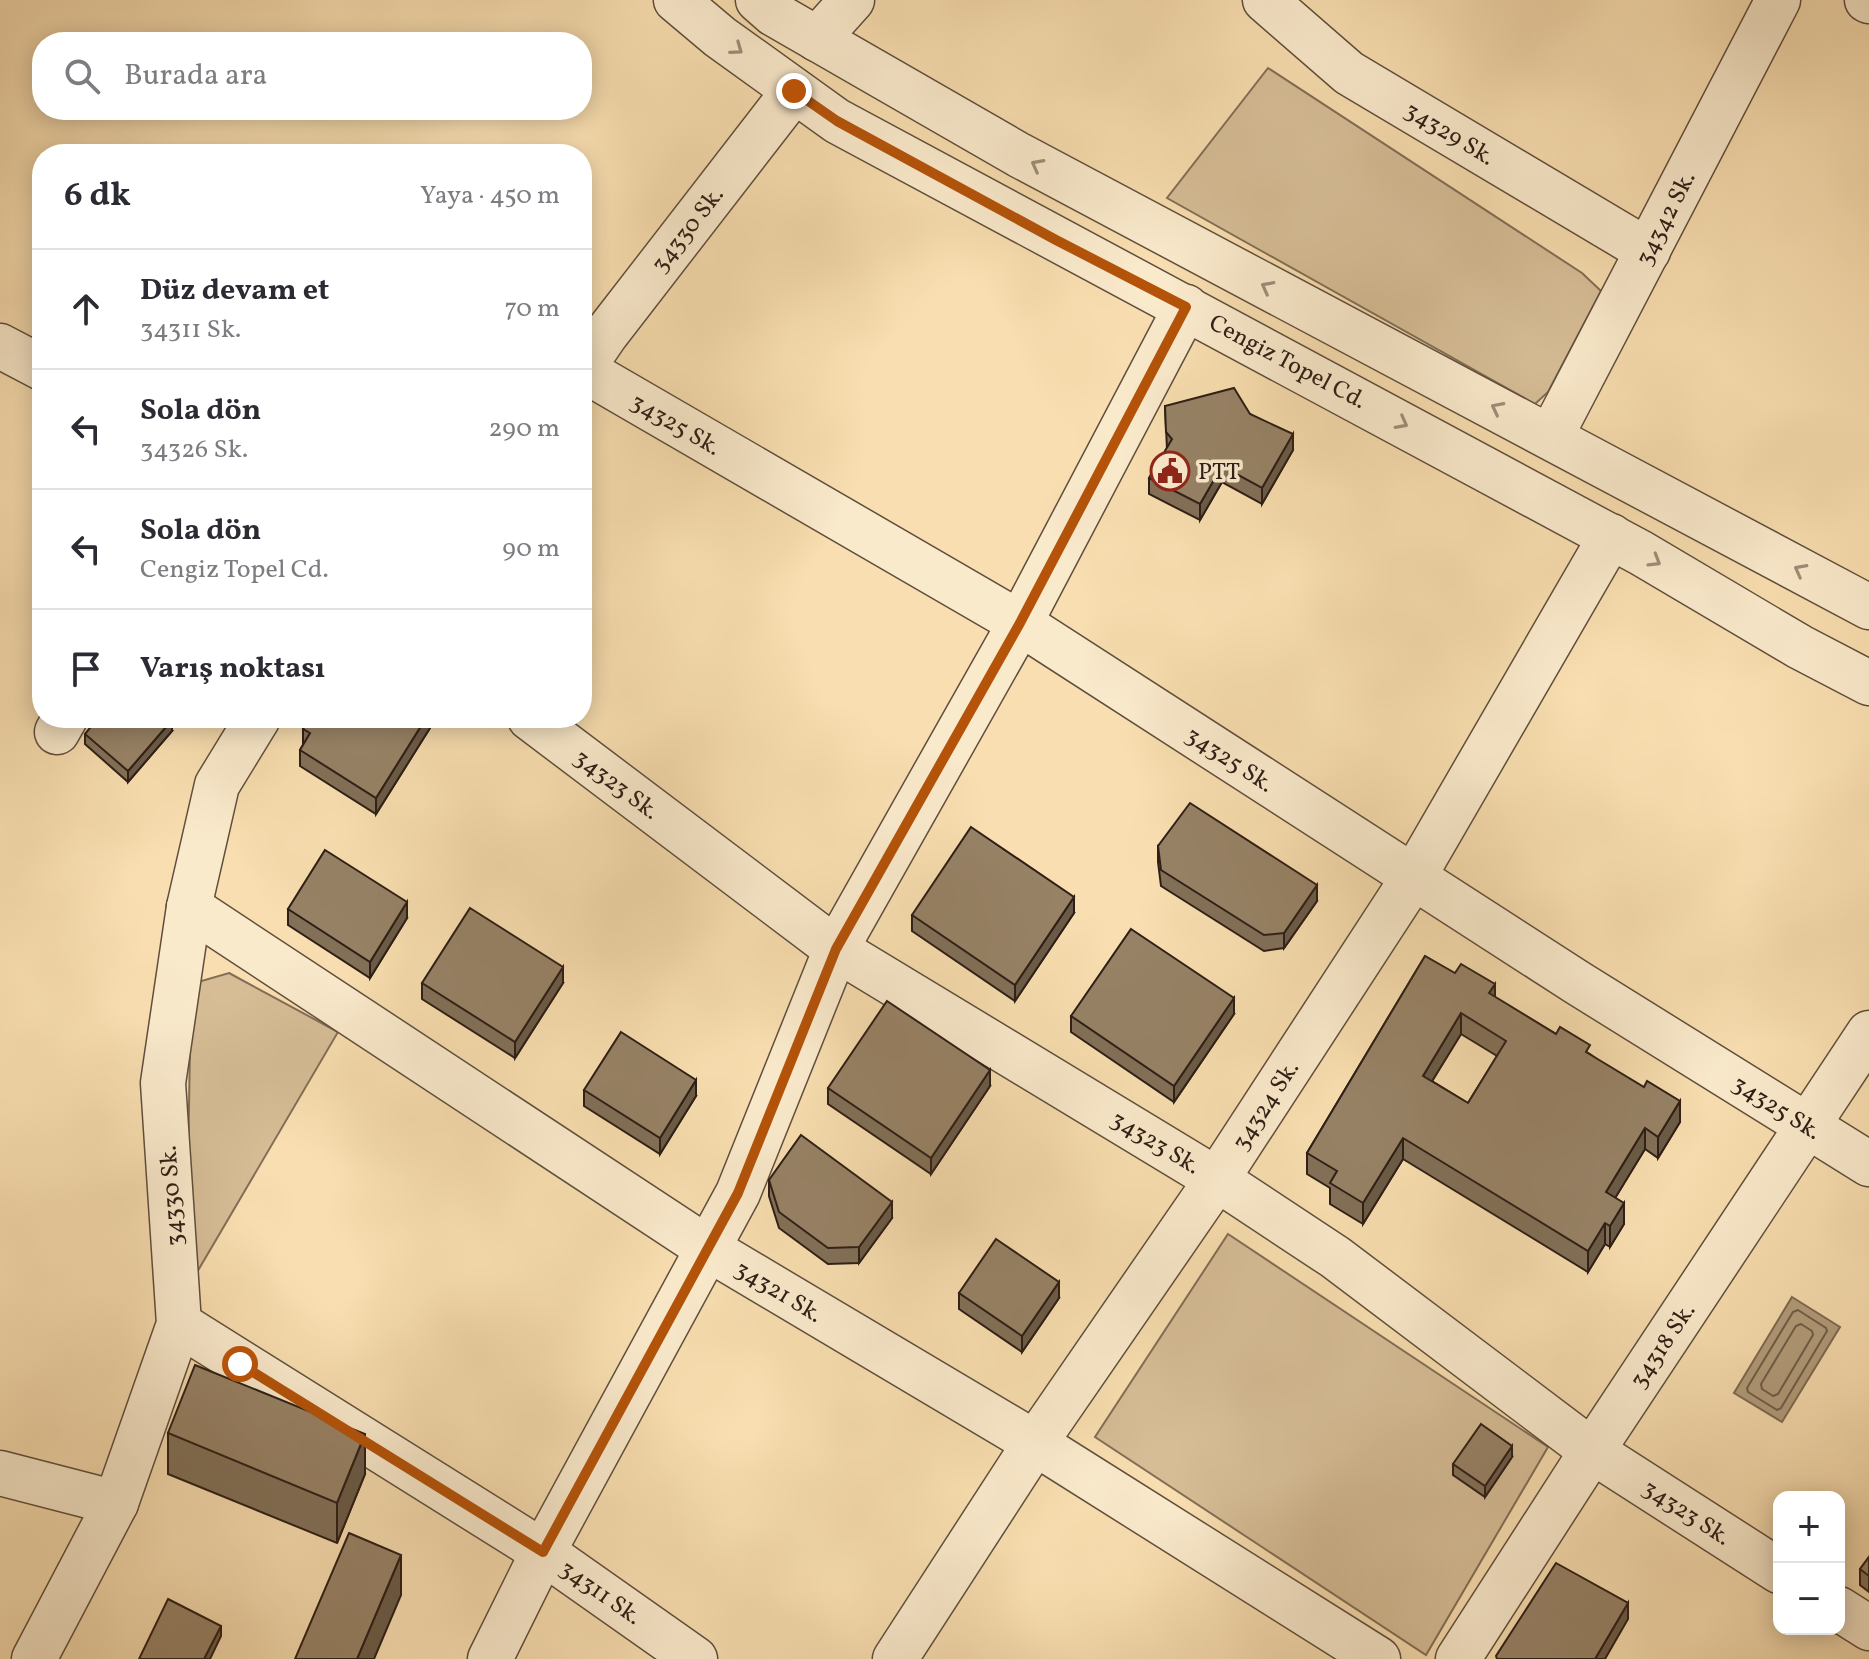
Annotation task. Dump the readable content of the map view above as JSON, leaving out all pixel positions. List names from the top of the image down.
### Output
{
  "streets": {
    "street": [
      "34329 Sk.",
      "34342 Sk.",
      "34330 Sk.",
      "Cengiz Topel Cd.",
      "34325 Sk.",
      "34323 Sk.",
      "34324 Sk.",
      "34321 Sk.",
      "34318 Sk.",
      "34311 Sk."
    ]
  },
  "crossings": [
    ["34329 Sk.", "34342 Sk."],
    ["34330 Sk.", "Cengiz Topel Cd."],
    ["34330 Sk.", "34321 Sk."],
    ["34330 Sk.", "34311 Sk."],
    ["Cengiz Topel Cd.", "34324 Sk."],
    ["34325 Sk.", "34324 Sk."],
    ["34325 Sk.", "34318 Sk."],
    ["34323 Sk.", "34324 Sk."],
    ["34323 Sk.", "34318 Sk."],
    ["34324 Sk.", "34321 Sk."]
  ],
  "places": {
    "public building": ["PTT"]
  },
  "page": {
    "search": "Burada ara",
    "heading": ["6 dk", "Yaya · 450 m"],
    "list": [
      ["Düz devam et", "34311 Sk.", "70 m"],
      ["Sola dön", "34326 Sk.", "290 m"],
      ["Sola dön", "Cengiz Topel Cd.", "90 m"],
      "Varış noktası"
    ],
    "map_buttons": ["+", "−"]
  }
}
